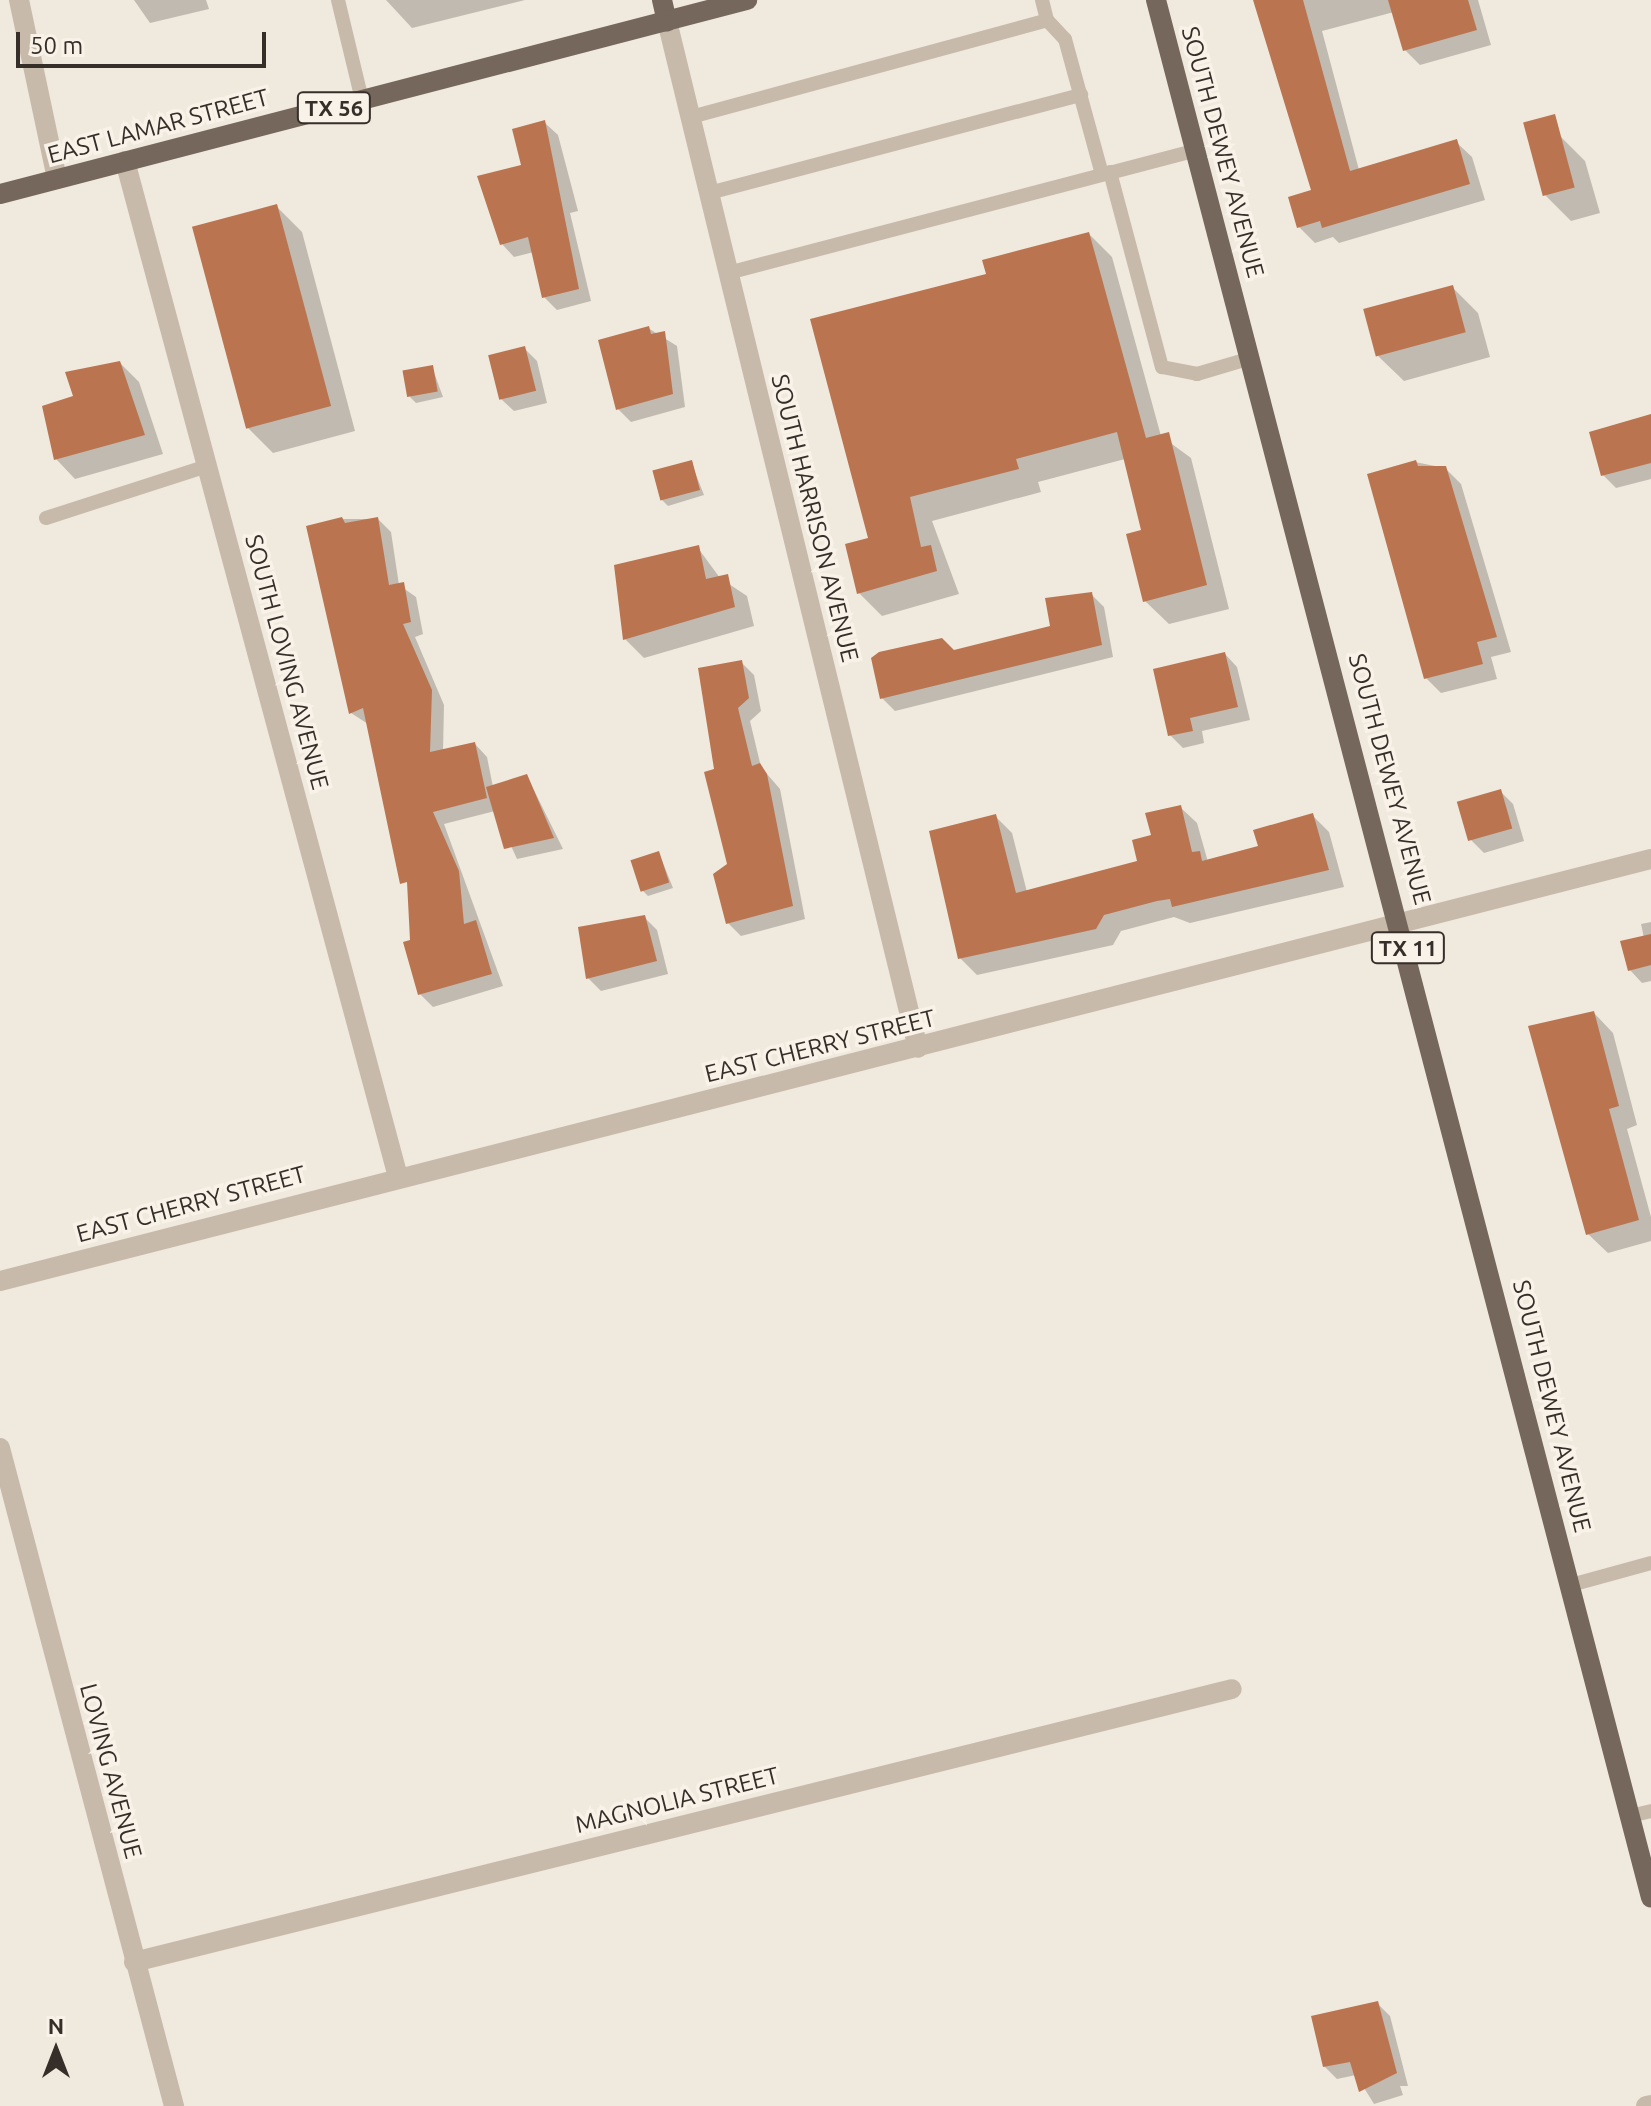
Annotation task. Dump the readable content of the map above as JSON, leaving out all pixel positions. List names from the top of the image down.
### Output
{
  "streets": {
    "main road": [
      "TX 56",
      "EAST LAMAR STREET",
      "SOUTH DEWEY AVENUE",
      "SOUTH HARRISON AVENUE",
      "TX 11"
    ],
    "street": [
      "SOUTH LOVING AVENUE",
      "EAST CHERRY STREET",
      "LOVING AVENUE",
      "MAGNOLIA STREET"
    ]
  },
  "crossings": [
    ["EAST LAMAR STREET", "SOUTH HARRISON AVENUE"],
    ["EAST LAMAR STREET", "SOUTH LOVING AVENUE"],
    ["SOUTH DEWEY AVENUE", "EAST CHERRY STREET"],
    ["SOUTH HARRISON AVENUE", "EAST CHERRY STREET"],
    ["SOUTH LOVING AVENUE", "EAST CHERRY STREET"],
    ["LOVING AVENUE", "MAGNOLIA STREET"]
  ],
  "scale_bar": "50 m",
  "north": "top"
}
